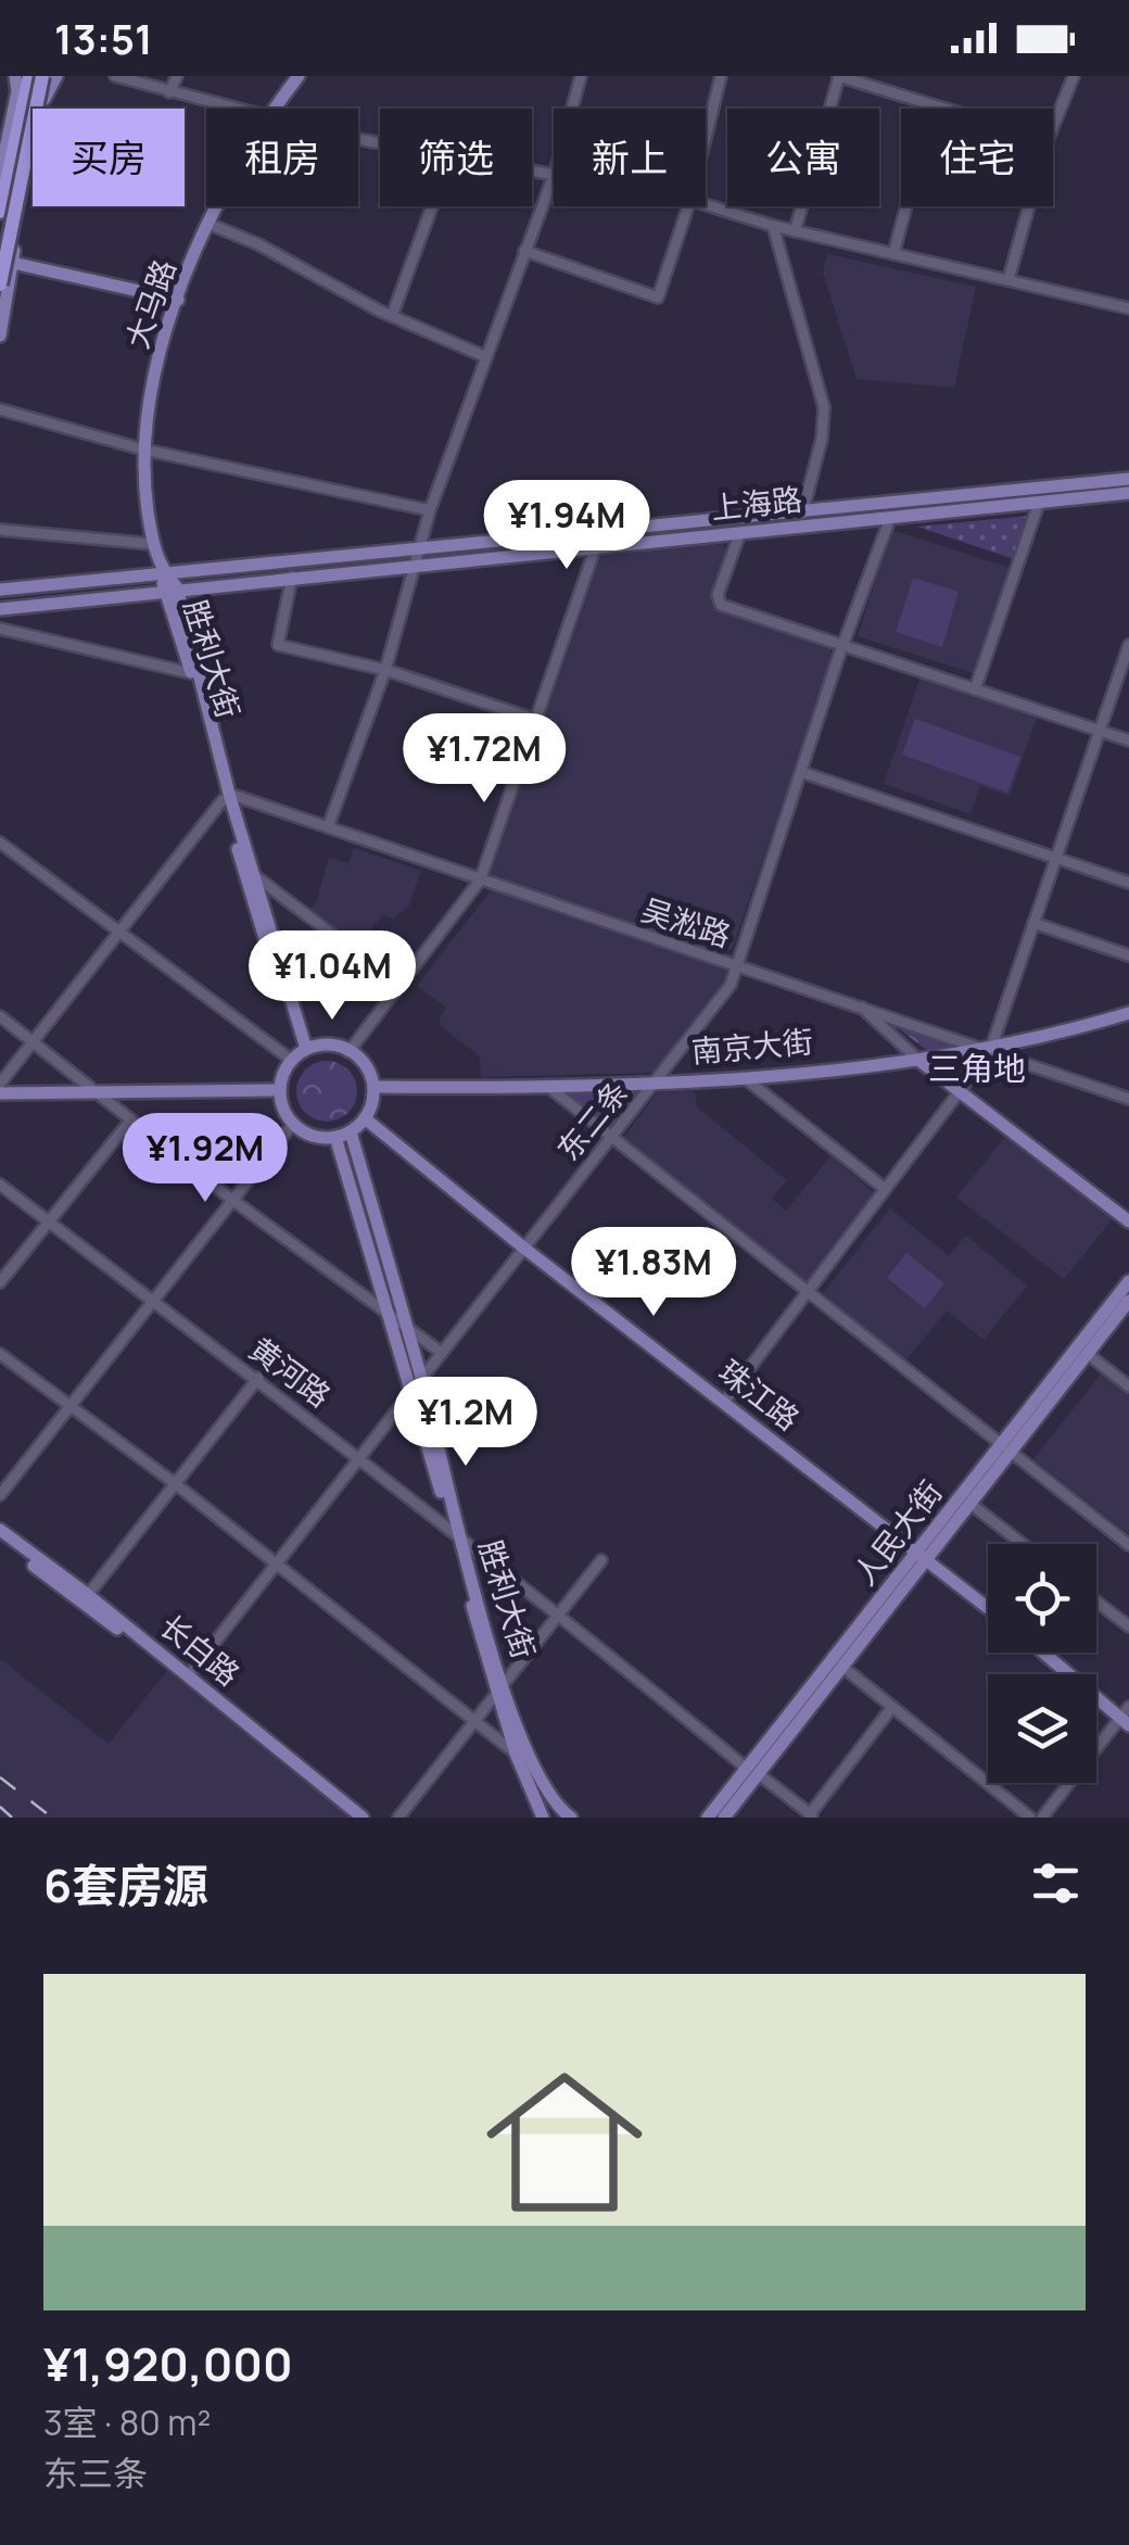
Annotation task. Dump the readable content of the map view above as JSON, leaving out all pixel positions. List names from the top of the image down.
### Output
{
  "streets": {
    "main road": [
      "大马路",
      "上海路",
      "胜利大街",
      "南京大街",
      "珠江路",
      "人民大街",
      "长白路"
    ],
    "street": ["吴淞路", "东二条", "黄河路"]
  },
  "crossings": [
    ["大马路", "上海路"],
    ["大马路", "胜利大街"],
    ["上海路", "胜利大街"],
    ["上海路", "东二条"],
    ["胜利大街", "吴淞路"],
    ["胜利大街", "南京大街"],
    ["胜利大街", "东二条"],
    ["胜利大街", "黄河路"],
    ["胜利大街", "珠江路"],
    ["吴淞路", "南京大街"],
    ["吴淞路", "东二条"],
    ["南京大街", "东二条"],
    ["南京大街", "珠江路"],
    ["东二条", "黄河路"],
    ["东二条", "珠江路"],
    ["东二条", "长白路"],
    ["黄河路", "人民大街"],
    ["珠江路", "人民大街"]
  ],
  "districts": ["三角地"],
  "page": {
    "status": "13:51",
    "chip": [
      "买房",
      "租房",
      "筛选",
      "新上",
      "公寓",
      "住宅"
    ],
    "price": [
      "¥1.94M",
      "¥1.72M",
      "¥1.04M",
      "¥1.92M",
      "¥1.83M",
      "¥1.2M"
    ],
    "heading": "6套房源",
    "list": [
      {
        "name": "¥1,920,000",
        "note": "3室 · 80 m² · 东三条"
      }
    ]
  }
}
